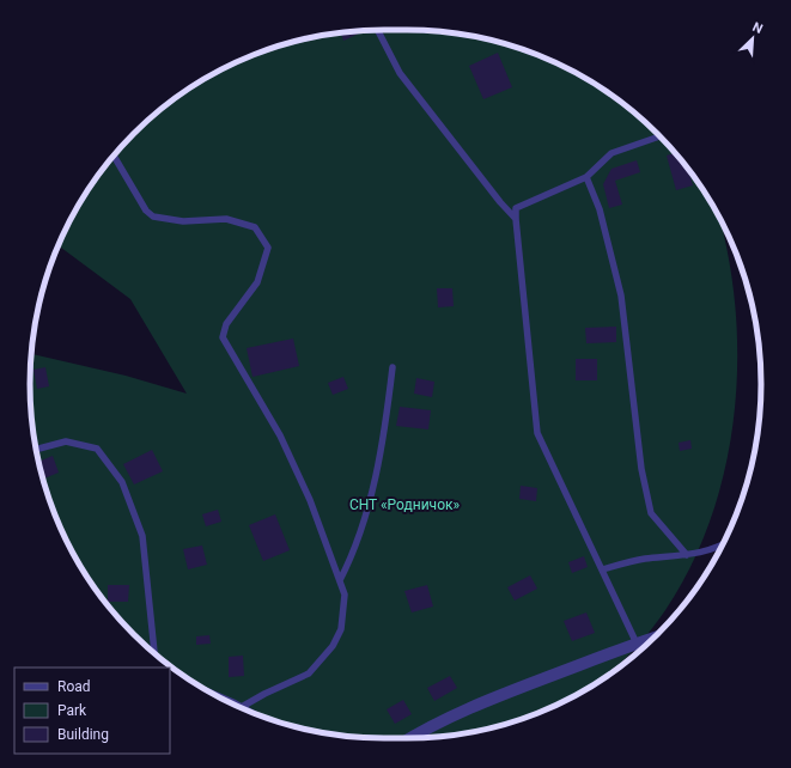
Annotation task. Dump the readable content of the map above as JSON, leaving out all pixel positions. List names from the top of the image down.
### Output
{
  "parks": ["СНТ «Родничок»"],
  "legend": ["Road", "Park", "Building"],
  "north": "top right"
}
